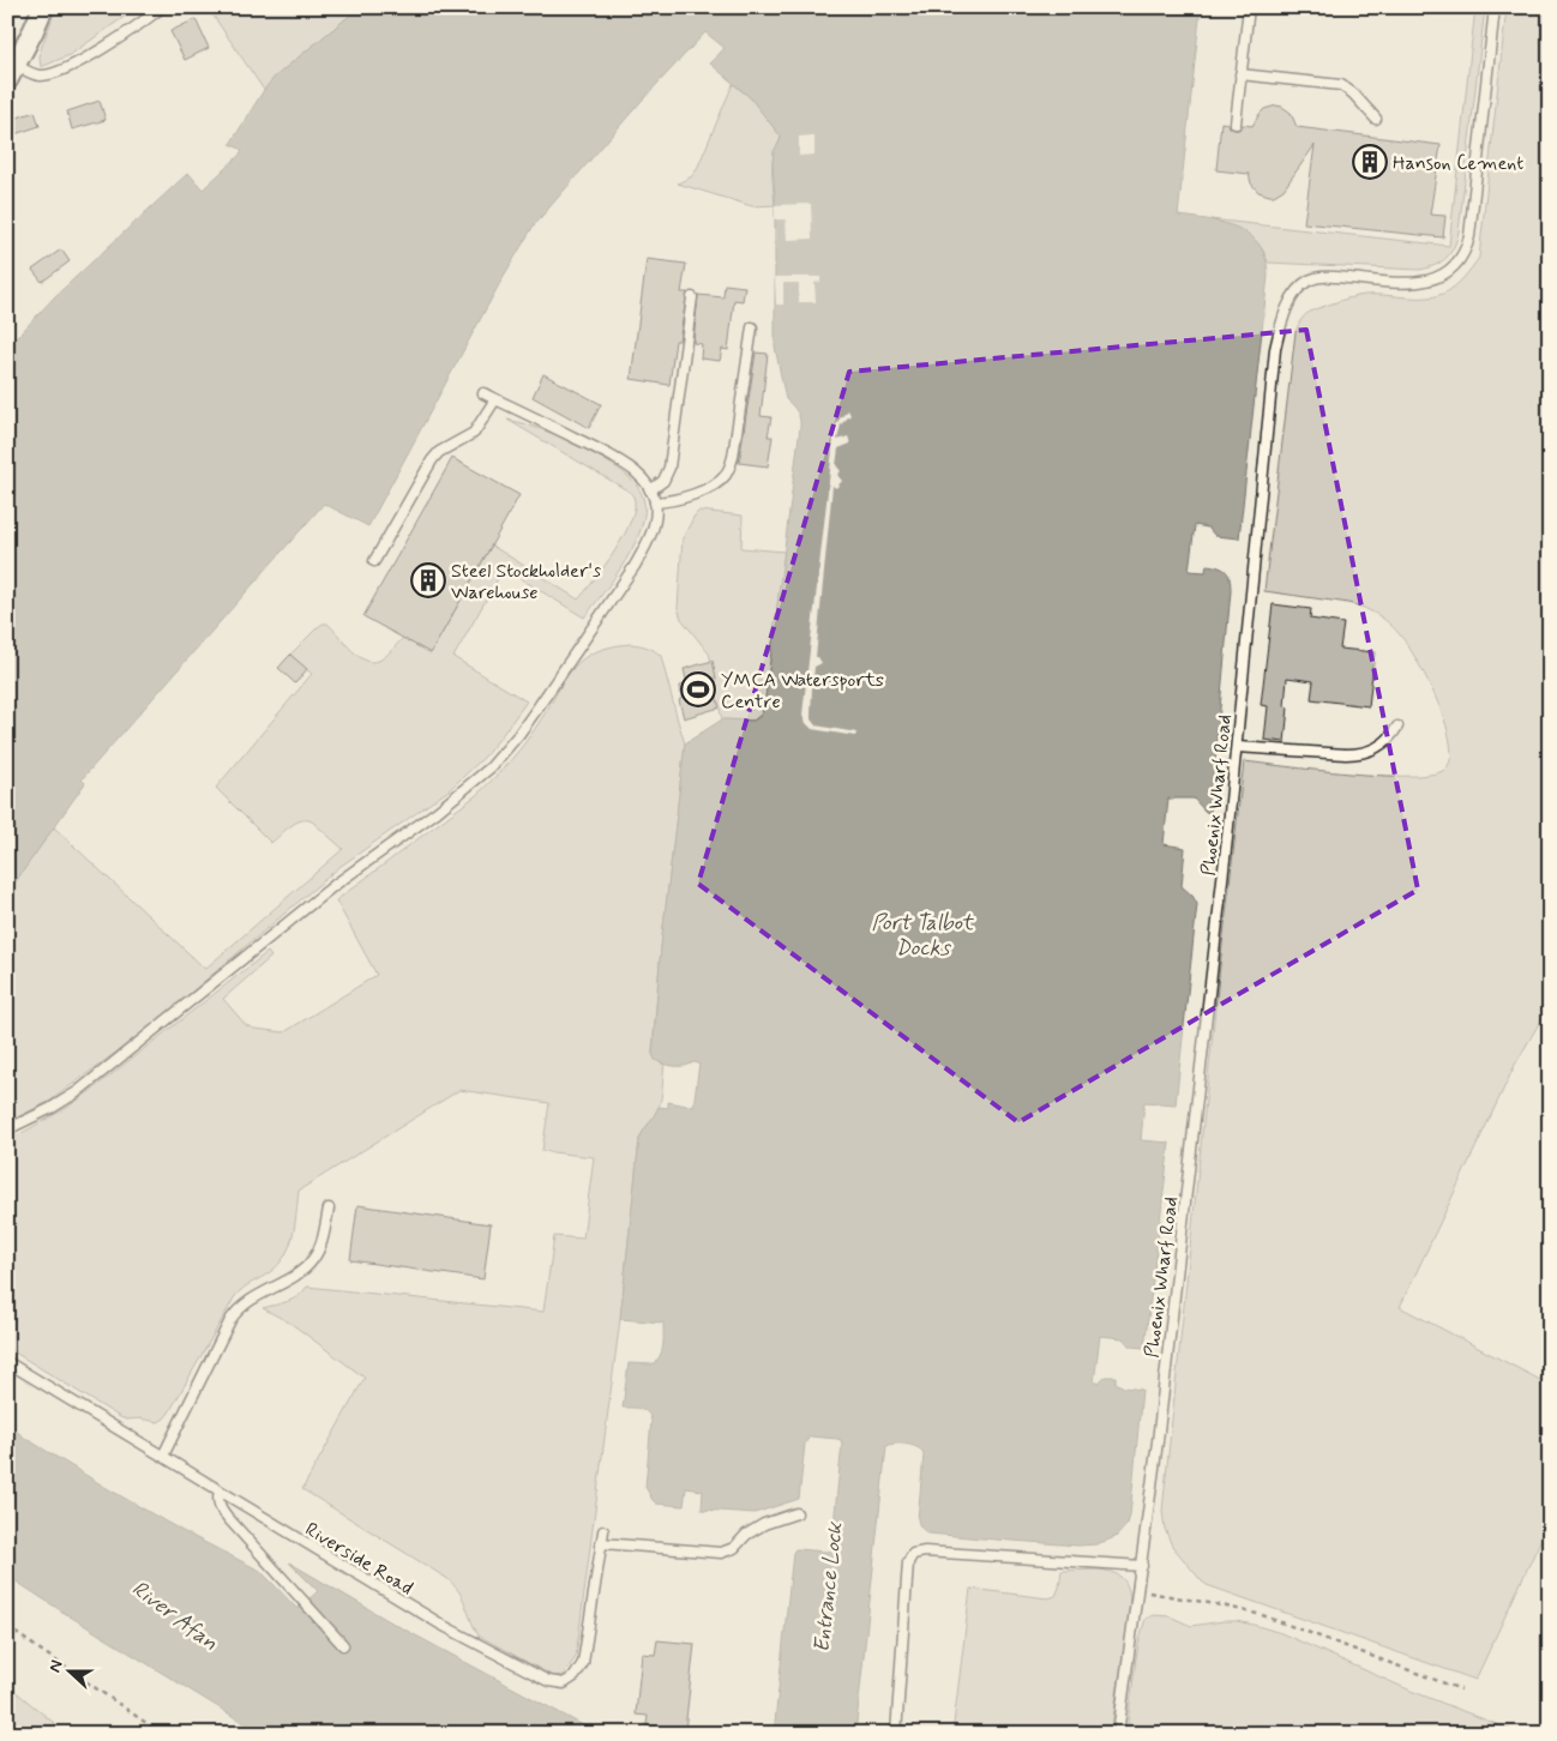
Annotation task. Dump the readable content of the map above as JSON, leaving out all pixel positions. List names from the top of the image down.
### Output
{
  "streets": {
    "lane": ["Phoenix Wharf Road", "Riverside Road"]
  },
  "water": ["Port Talbot Docks", "Entrance Lock", "River Afan"],
  "places": {
    "building": ["Hanson Cement", "Steel Stockholder's Warehouse"],
    "sports": ["YMCA Watersports Centre"]
  },
  "north": "left"
}
